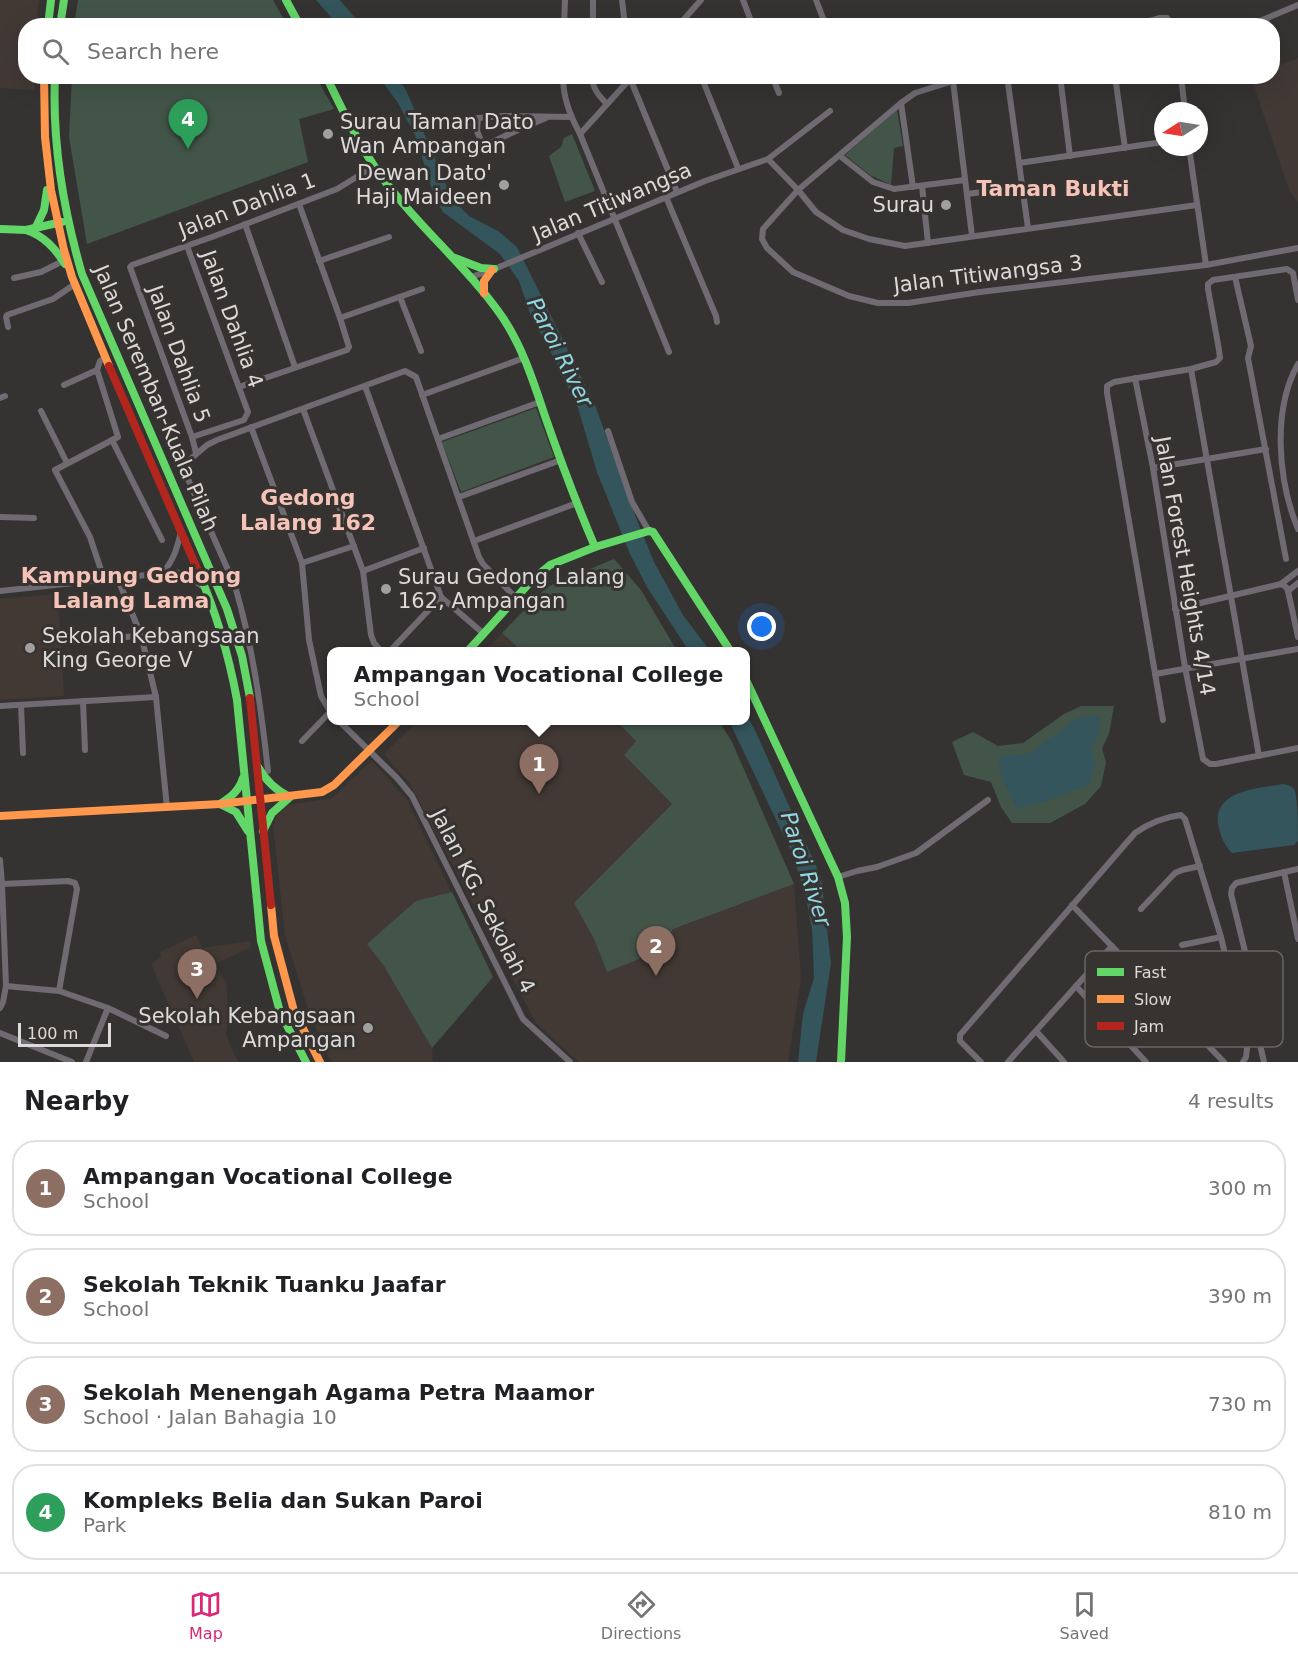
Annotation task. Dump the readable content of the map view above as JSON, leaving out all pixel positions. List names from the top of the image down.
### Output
{
  "streets": {
    "main road": ["Jalan Seremban-Kuala Pilah"],
    "street": [
      "Jalan Titiwangsa",
      "Jalan Dahlia 1",
      "Jalan Titiwangsa 3",
      "Jalan Dahlia 4",
      "Jalan Dahlia 5",
      "Jalan Forest Heights 4/14",
      "Jalan KG. Sekolah 4"
    ]
  },
  "crossings": [
    ["Jalan Dahlia 1", "Jalan Dahlia 4"],
    ["Jalan Dahlia 1", "Jalan Dahlia 5"],
    ["Jalan Dahlia 4", "Jalan Dahlia 5"]
  ],
  "districts": ["Taman Bukti", "Gedong Lalang 162", "Kampung Gedong Lalang Lama"],
  "water": ["Paroi River"],
  "places": [
    "Surau Taman Dato Wan Ampangan",
    "Dewan Dato' Haji Maideen",
    "Surau",
    "Surau Gedong Lalang 162, Ampangan",
    "Sekolah Kebangsaan King George V",
    "Sekolah Kebangsaan Ampangan"
  ],
  "legend": ["Fast", "Slow", "Jam"],
  "scale_bar": "100 m",
  "north": "left",
  "page": {
    "search": "Search here",
    "pins": [
      "4",
      "1",
      "2",
      "3"
    ],
    "popup": ["Ampangan Vocational College", "School"],
    "scale": "100 m",
    "heading": ["Nearby", "4 results"],
    "list": [
      {
        "mark": "1",
        "name": "Ampangan Vocational College",
        "note": "School",
        "value": "300 m"
      },
      {
        "mark": "2",
        "name": "Sekolah Teknik Tuanku Jaafar",
        "note": "School",
        "value": "390 m"
      },
      {
        "mark": "3",
        "name": "Sekolah Menengah Agama Petra Maamor",
        "note": "School · Jalan Bahagia 10",
        "value": "730 m"
      },
      {
        "mark": "4",
        "name": "Kompleks Belia dan Sukan Paroi",
        "note": "Park",
        "value": "810 m"
      }
    ],
    "nav": ["Map", "Directions", "Saved"]
  }
}
